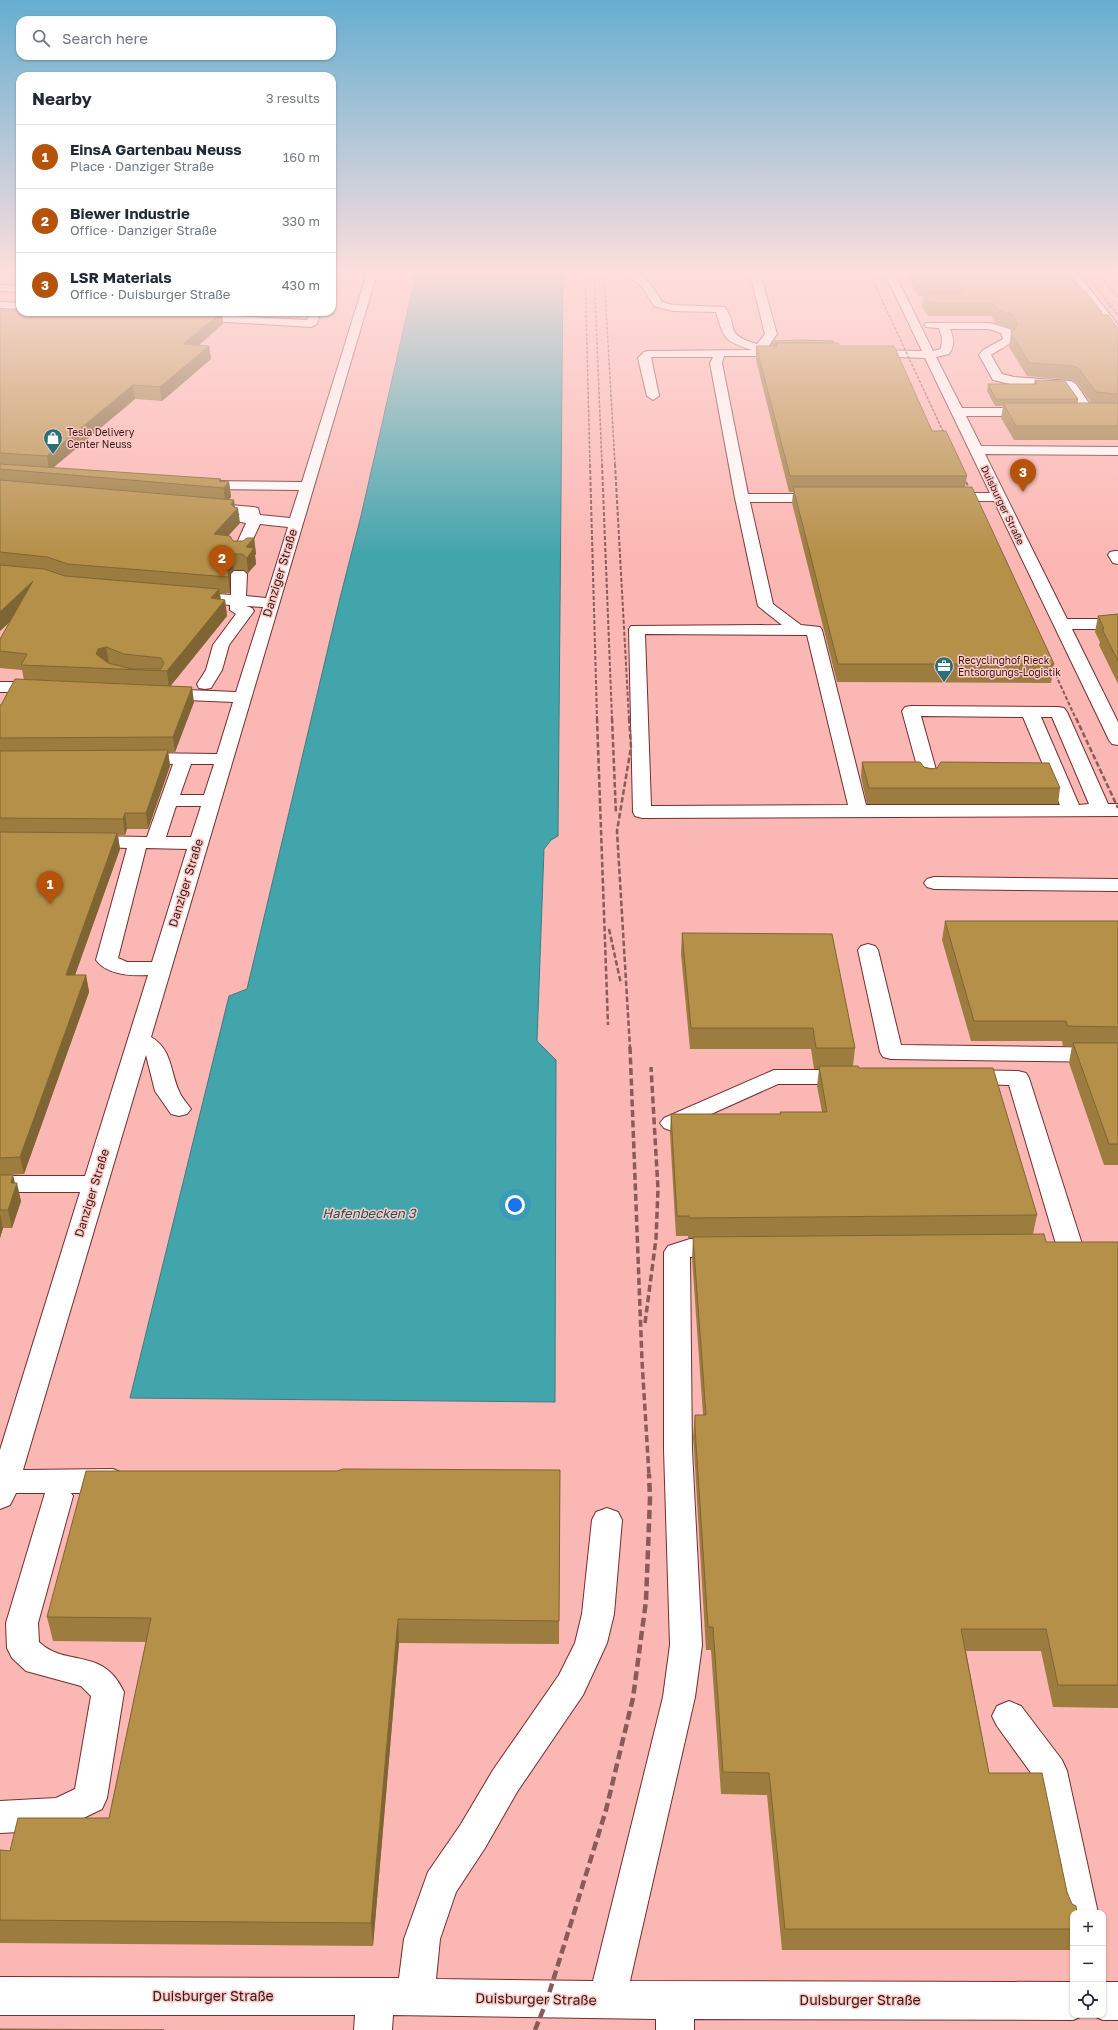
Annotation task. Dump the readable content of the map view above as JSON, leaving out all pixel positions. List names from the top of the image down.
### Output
{
  "streets": {
    "street": ["Duisburger Straße", "Danziger Straße"]
  },
  "water": ["Hafenbecken 3"],
  "places": {
    "shop": ["Tesla Delivery Center Neuss"],
    "office": ["Recyclinghof Rieck Entsorgungs-Logistik"]
  },
  "page": {
    "search": "Search here",
    "heading": ["Nearby", "3 results"],
    "list": [
      {
        "mark": "1",
        "name": "EinsA Gartenbau Neuss",
        "note": "Place · Danziger Straße",
        "value": "160 m"
      },
      {
        "mark": "2",
        "name": "Biewer Industrie",
        "note": "Office · Danziger Straße",
        "value": "330 m"
      },
      {
        "mark": "3",
        "name": "LSR Materials",
        "note": "Office · Duisburger Straße",
        "value": "430 m"
      }
    ],
    "pins": ["3", "2", "1"],
    "map_buttons": ["+", "−"]
  }
}
